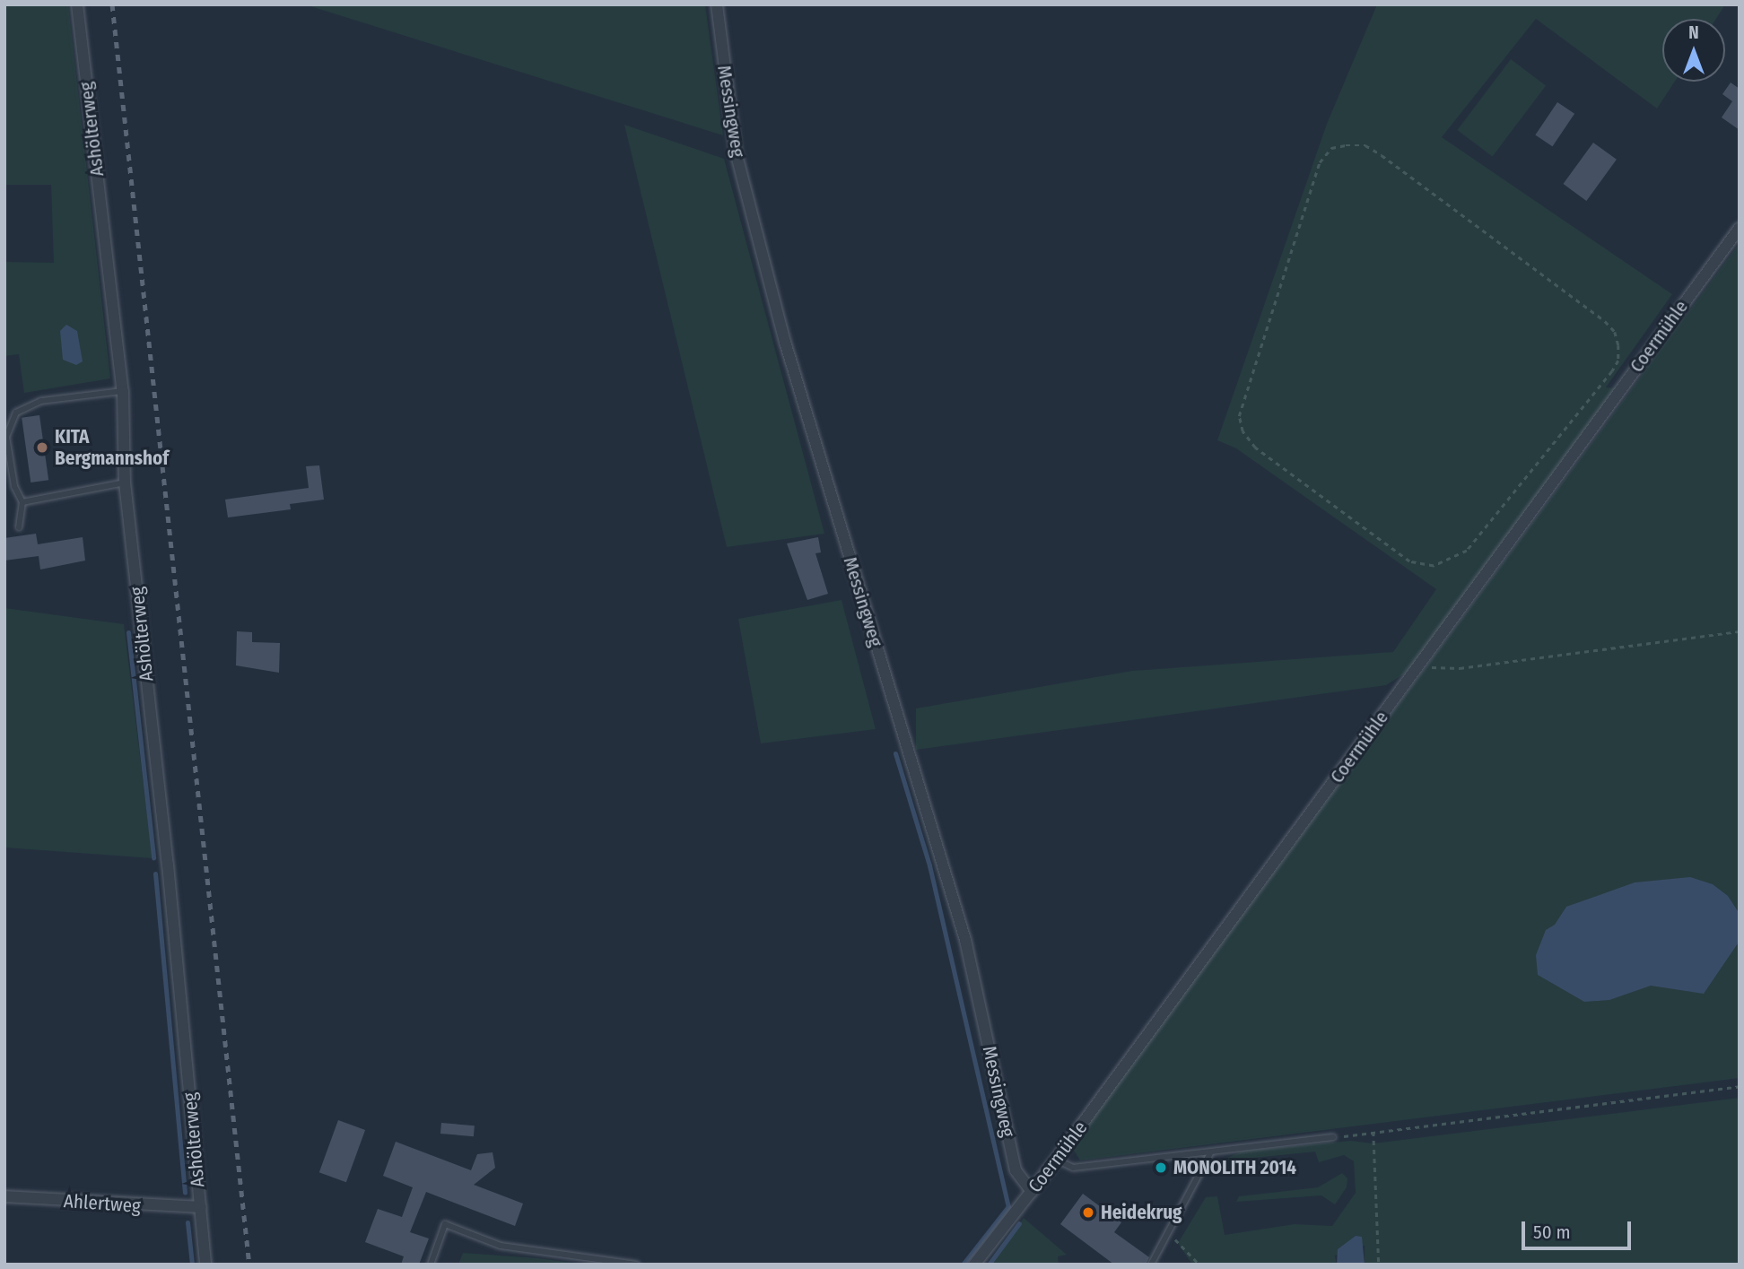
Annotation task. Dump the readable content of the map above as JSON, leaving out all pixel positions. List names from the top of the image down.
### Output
{
  "streets": {
    "street": [
      "Messingweg",
      "Ashölterweg",
      "Coermühle",
      "Ahlertweg"
    ]
  },
  "crossings": [
    ["Messingweg", "Coermühle"],
    ["Ashölterweg", "Ahlertweg"]
  ],
  "places": ["KITA Bergmannshof", "MONOLITH 2014", "Heidekrug"],
  "scale_bar": "50 m",
  "north": "top"
}
